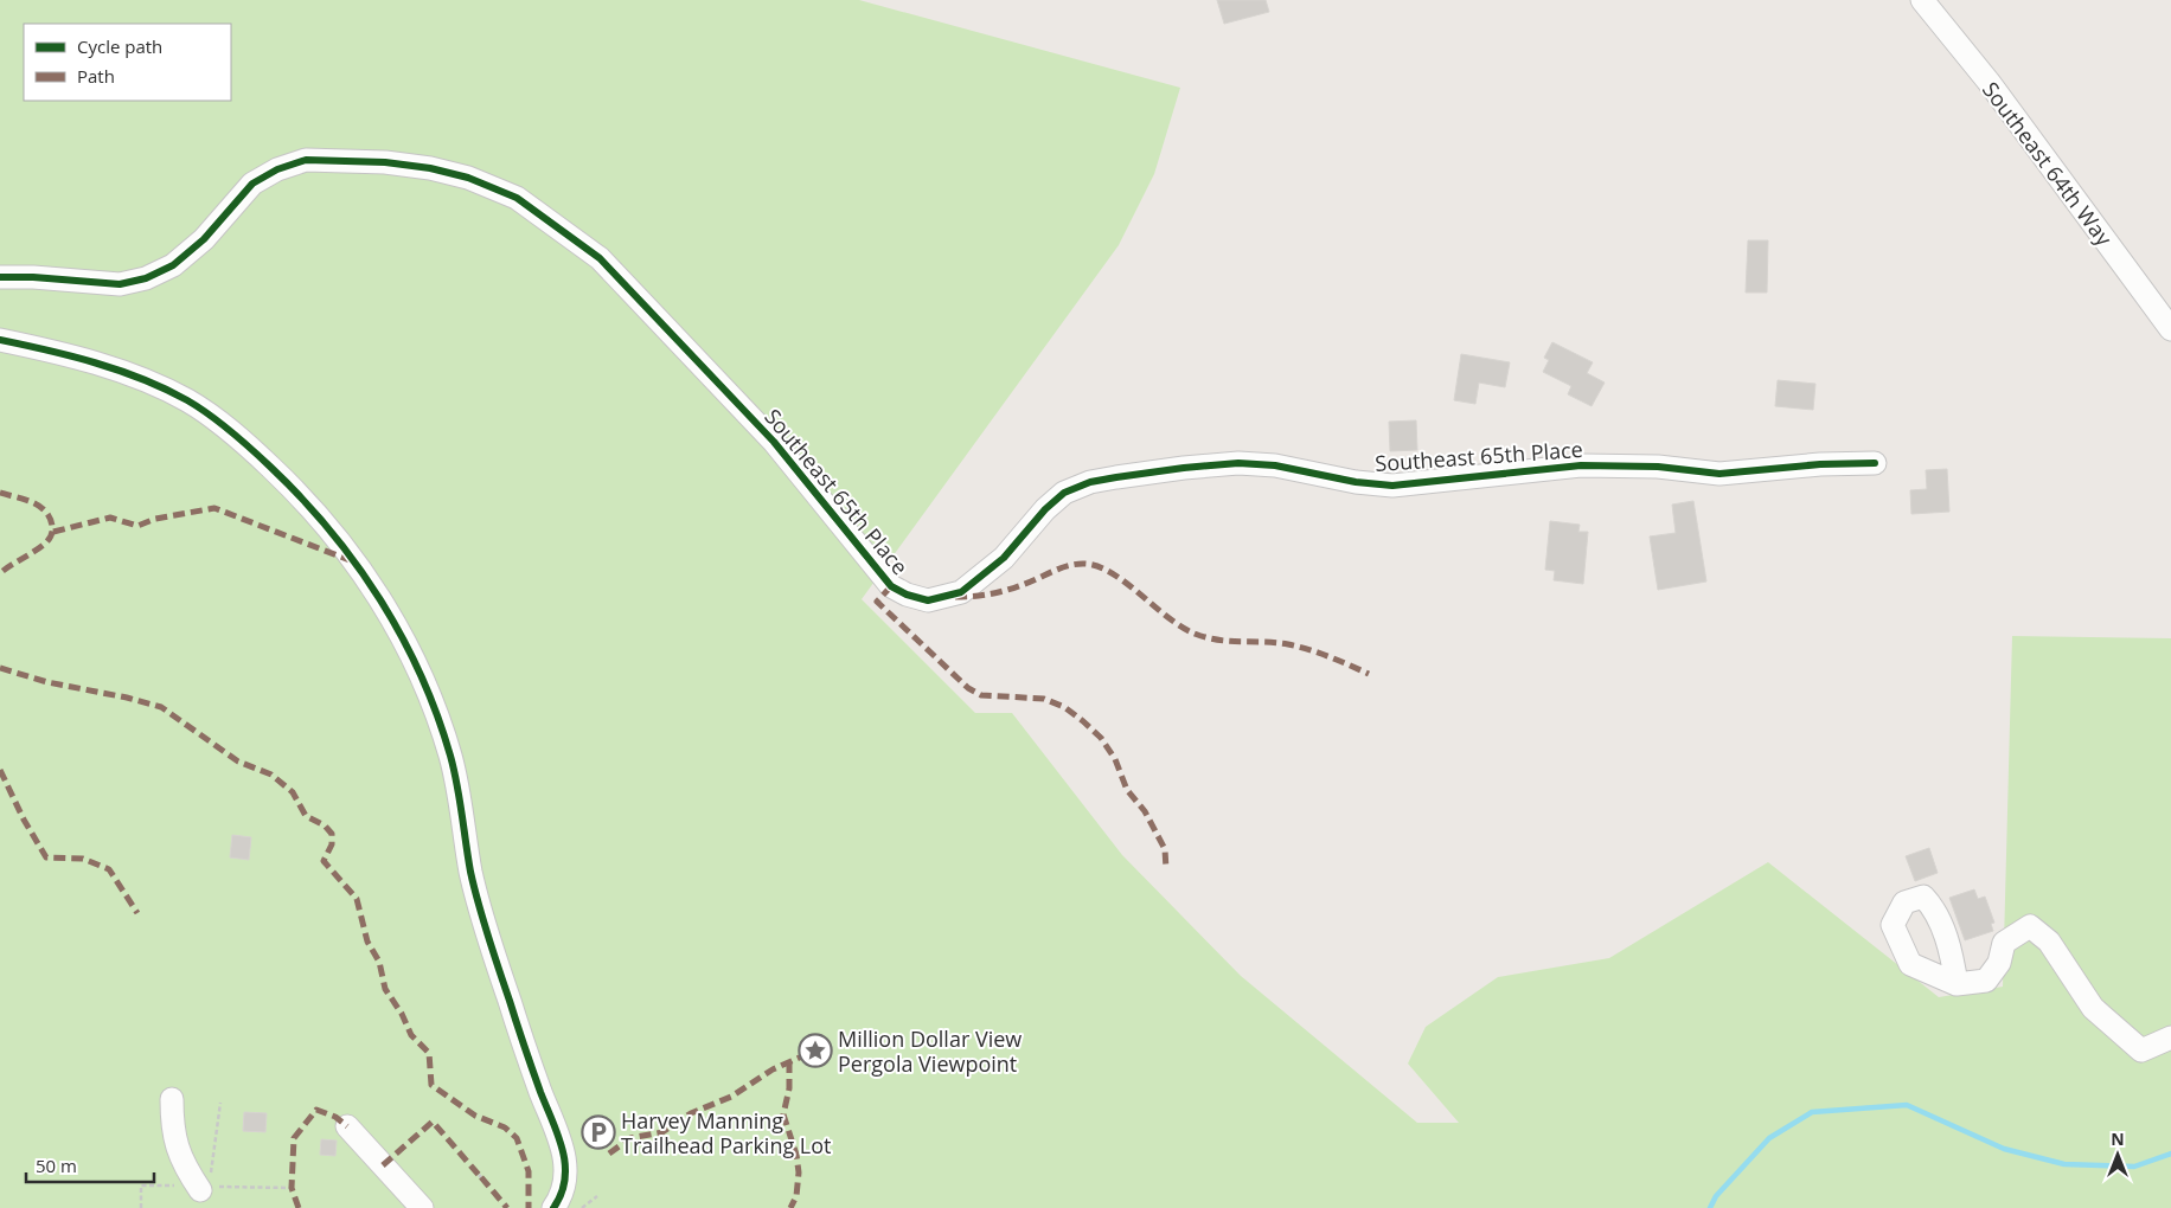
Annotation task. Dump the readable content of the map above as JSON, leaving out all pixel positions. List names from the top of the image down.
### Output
{
  "streets": {
    "street": ["Southeast 64th Way", "Southeast 65th Place"]
  },
  "places": {
    "place": ["Million Dollar View Pergola Viewpoint"],
    "parking": ["Harvey Manning Trailhead Parking Lot"]
  },
  "legend": ["Cycle path", "Path"],
  "scale_bar": "50 m",
  "north": "top"
}
